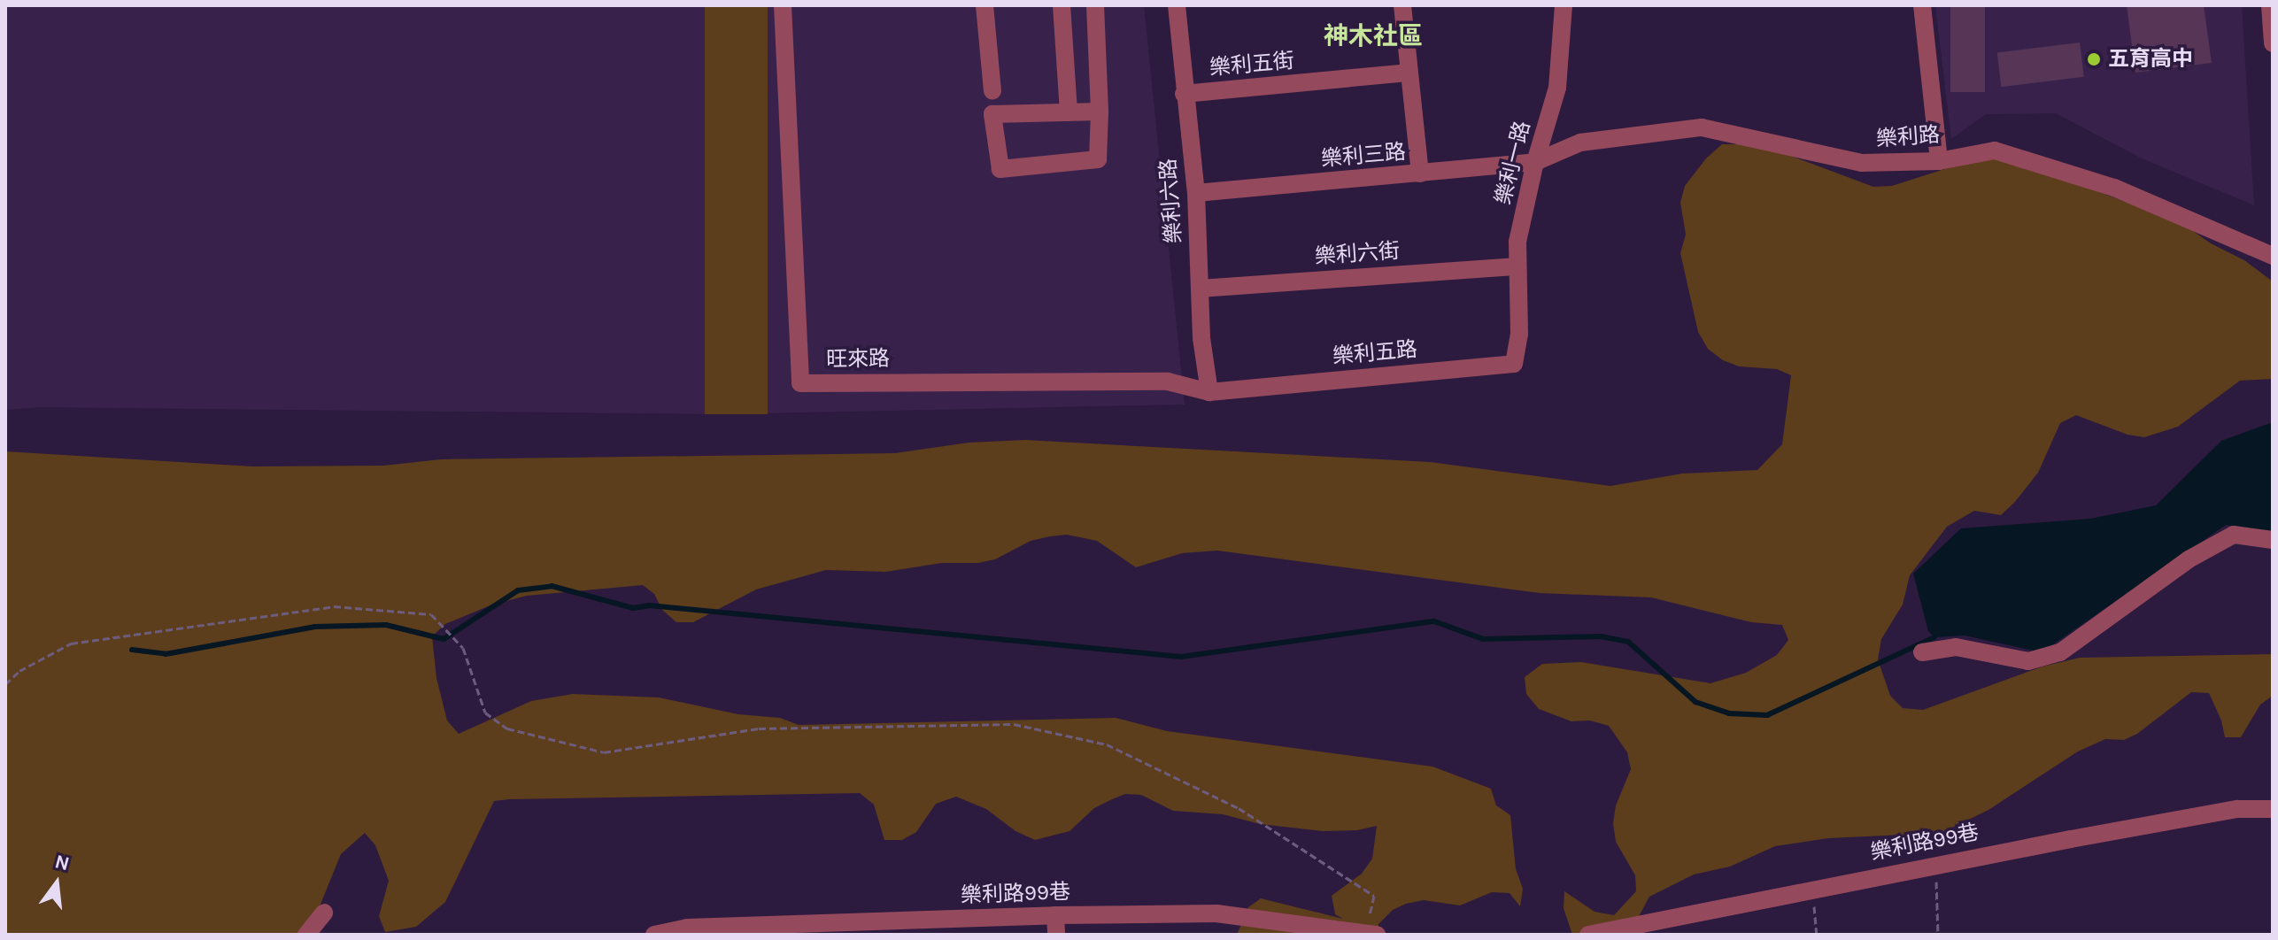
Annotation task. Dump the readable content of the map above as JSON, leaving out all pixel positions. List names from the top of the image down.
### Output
{
  "streets": {
    "street": [
      "樂利五街",
      "樂利路",
      "樂利三路",
      "樂利一路",
      "樂利六路",
      "樂利六街",
      "樂利五路",
      "旺來路",
      "樂利路99巷"
    ]
  },
  "crossings": [
    ["樂利五街", "樂利六路"],
    ["樂利路", "樂利三路"],
    ["樂利路", "樂利一路"],
    ["樂利三路", "樂利一路"],
    ["樂利三路", "樂利六路"],
    ["樂利一路", "樂利六街"],
    ["樂利一路", "樂利五路"],
    ["樂利六路", "樂利六街"],
    ["樂利六路", "樂利五路"],
    ["樂利六路", "旺來路"],
    ["樂利五路", "旺來路"]
  ],
  "districts": ["神木社區"],
  "places": ["五育高中"],
  "north": "top"
}
